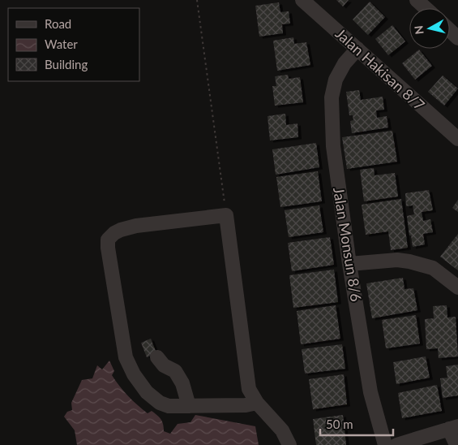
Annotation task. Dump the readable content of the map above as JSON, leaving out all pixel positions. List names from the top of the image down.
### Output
{
  "streets": {
    "street": ["Jalan Hakisan 8/7", "Jalan Monsun 8/6"]
  },
  "crossings": [
    ["Jalan Hakisan 8/7", "Jalan Monsun 8/6"]
  ],
  "legend": ["Road", "Water", "Building"],
  "scale_bar": "50 m",
  "north": "left"
}
